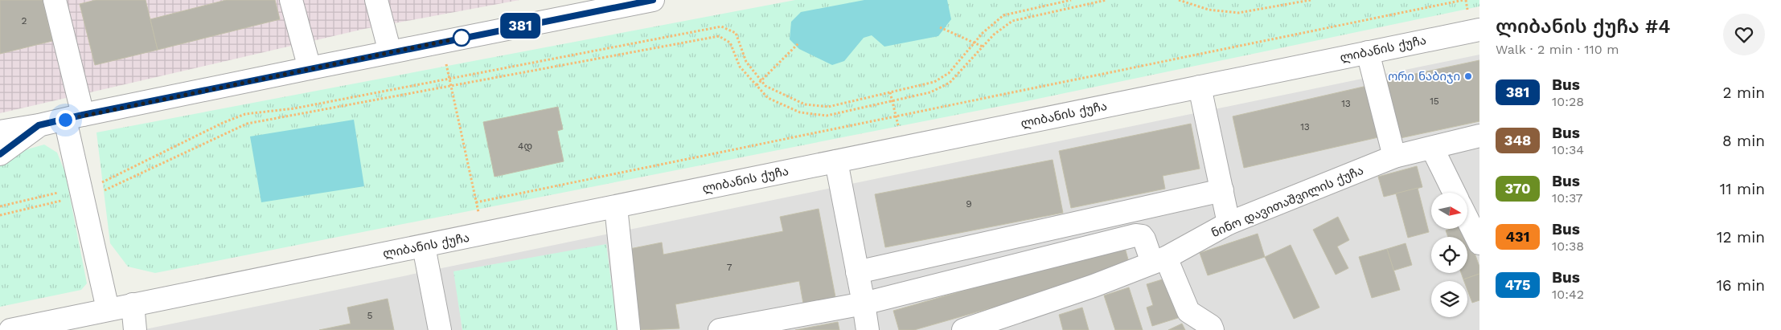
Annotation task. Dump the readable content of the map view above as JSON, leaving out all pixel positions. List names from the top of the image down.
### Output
{
  "streets": {
    "street": ["ლიბანის ქუჩა", "ნინო დავითაშვილის ქუჩა"]
  },
  "places": ["ორი ნაბიჯი"],
  "lines": ["bus line 381"],
  "house_numbers": [
    "2",
    "15",
    "13",
    "13",
    "4დ",
    "9",
    "7",
    "5"
  ],
  "north": "right",
  "page": {
    "on_map": "381",
    "heading": ["ლიბანის ქუჩა #4", "Walk · 2 min · 110 m"],
    "list": [
      {
        "mark": "381",
        "name": "Bus",
        "note": "10:28",
        "value": "2 min"
      },
      {
        "mark": "348",
        "name": "Bus",
        "note": "10:34",
        "value": "8 min"
      },
      {
        "mark": "370",
        "name": "Bus",
        "note": "10:37",
        "value": "11 min"
      },
      {
        "mark": "431",
        "name": "Bus",
        "note": "10:38",
        "value": "12 min"
      },
      {
        "mark": "475",
        "name": "Bus",
        "note": "10:42",
        "value": "16 min"
      }
    ]
  }
}
